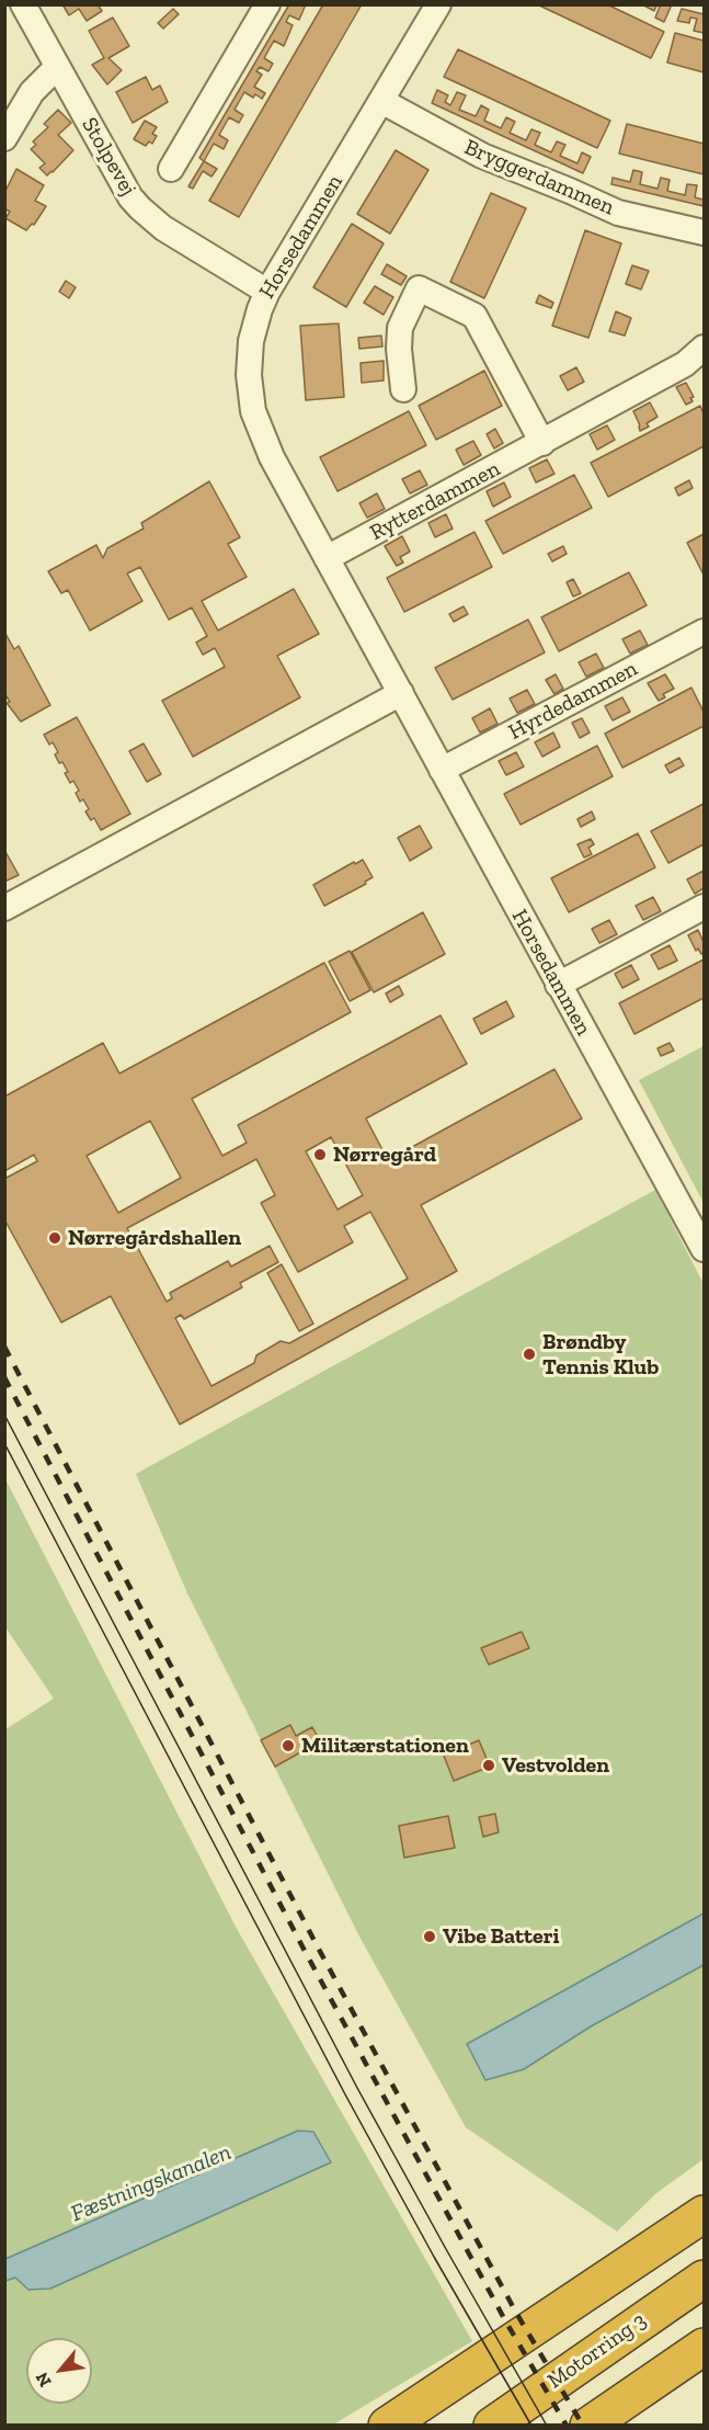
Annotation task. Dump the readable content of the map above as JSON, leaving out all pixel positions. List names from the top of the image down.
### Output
{
  "streets": {
    "highway": ["Motorring 3"],
    "street": [
      "Stolpevej",
      "Bryggerdammen",
      "Horsedammen",
      "Rytterdammen",
      "Hyrdedammen"
    ]
  },
  "crossings": [
    ["Stolpevej", "Horsedammen"],
    ["Bryggerdammen", "Horsedammen"],
    ["Horsedammen", "Rytterdammen"],
    ["Horsedammen", "Hyrdedammen"]
  ],
  "water": ["Fæstningskanalen"],
  "places": [
    "Nørregård",
    "Nørregårdshallen",
    "Brøndby Tennis Klub",
    "Militærstationen",
    "Vestvolden",
    "Vibe Batteri"
  ],
  "north": "bottom left"
}
